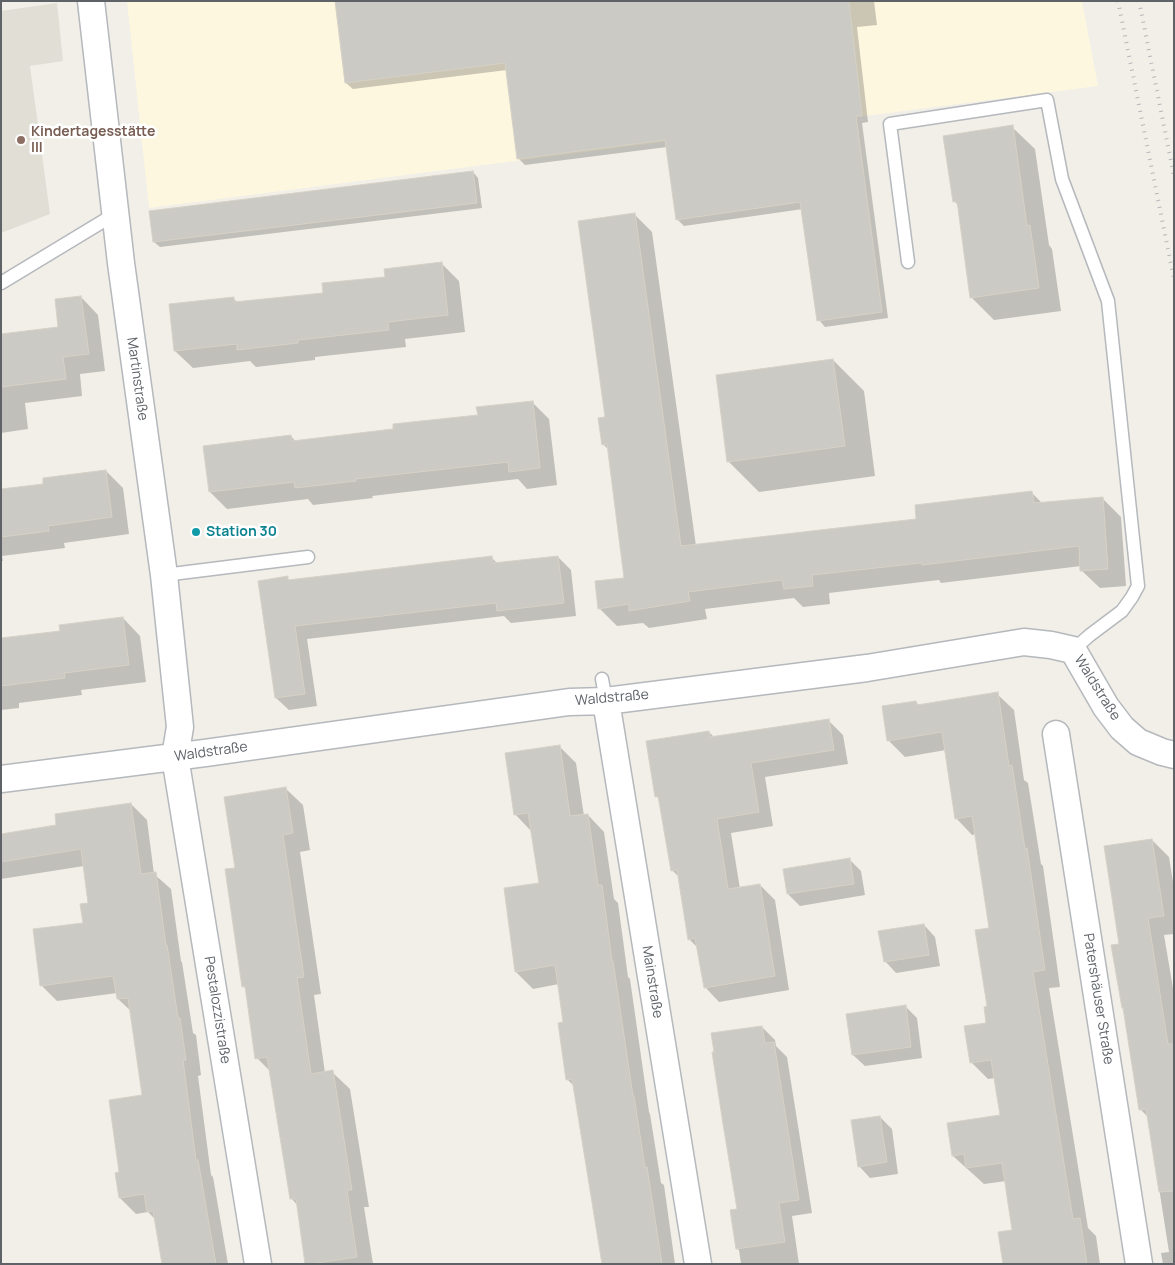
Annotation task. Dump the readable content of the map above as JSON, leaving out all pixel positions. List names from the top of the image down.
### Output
{
  "streets": {
    "street": [
      "Martinstraße",
      "Waldstraße",
      "Mainstraße",
      "Patershäuser Straße",
      "Pestalozzistraße"
    ]
  },
  "crossings": [
    ["Martinstraße", "Waldstraße"],
    ["Martinstraße", "Pestalozzistraße"],
    ["Waldstraße", "Mainstraße"],
    ["Waldstraße", "Pestalozzistraße"]
  ],
  "places": ["Kindertagesstätte III", "Station 30"]
}
